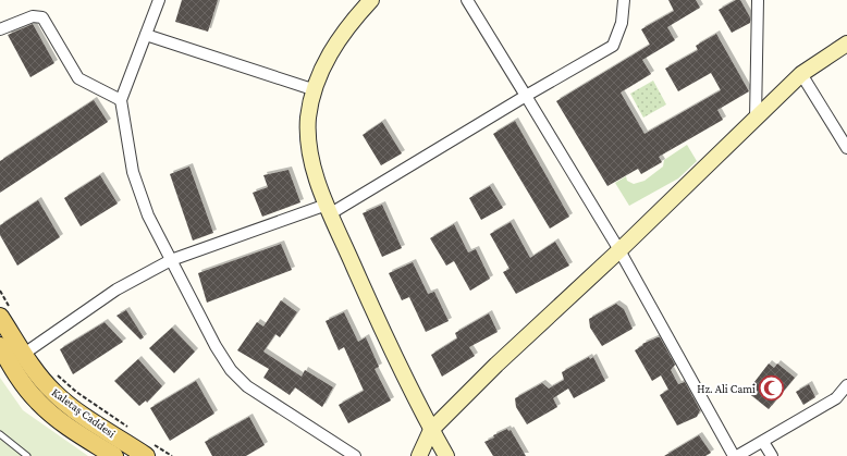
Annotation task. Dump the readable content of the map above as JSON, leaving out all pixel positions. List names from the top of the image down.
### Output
{
  "streets": {
    "main road": ["Kaletaş Caddesi"]
  },
  "places": {
    "mosque": ["Hz. Ali Cami"]
  }
}
